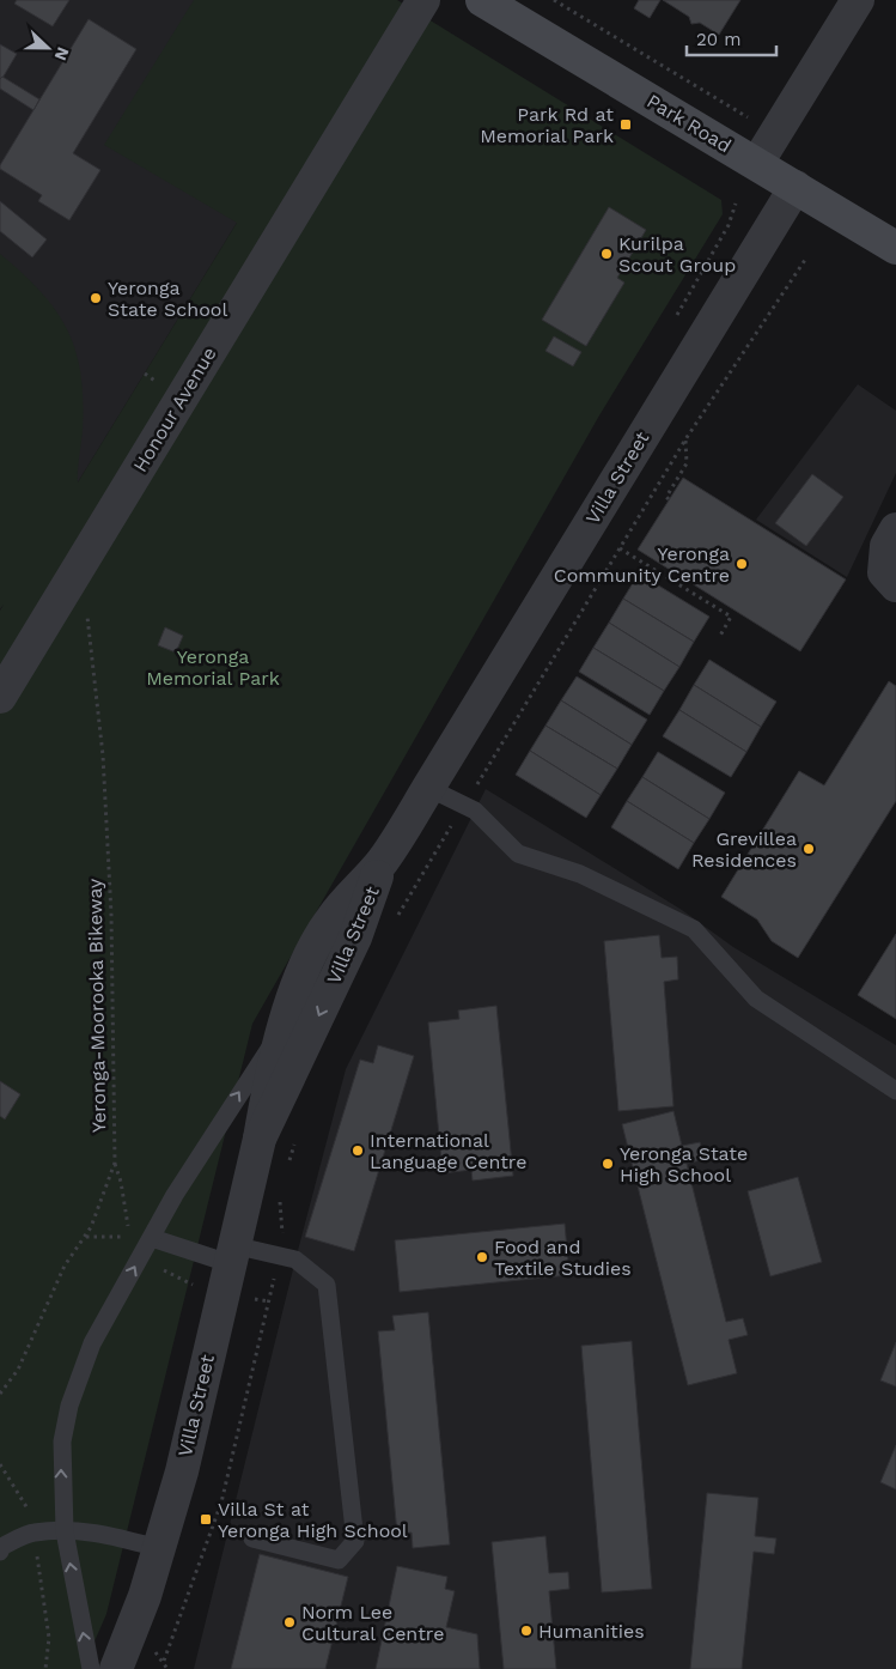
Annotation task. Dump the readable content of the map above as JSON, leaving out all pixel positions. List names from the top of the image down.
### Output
{
  "streets": {
    "street": ["Park Road", "Honour Avenue", "Villa Street"],
    "path": ["Yeronga-Moorooka Bikeway"]
  },
  "crossings": [
    ["Park Road", "Villa Street"]
  ],
  "parks": ["Yeronga Memorial Park"],
  "places": {
    "transit": ["Park Rd at Memorial Park", "Villa St at Yeronga High School"],
    "other": [
      "Kurilpa Scout Group",
      "Yeronga State School",
      "Yeronga Community Centre",
      "Grevillea Residences",
      "International Language Centre",
      "Yeronga State High School",
      "Food and Textile Studies",
      "Norm Lee Cultural Centre",
      "Humanities"
    ]
  },
  "scale_bar": "20 m",
  "north": "right"
}
